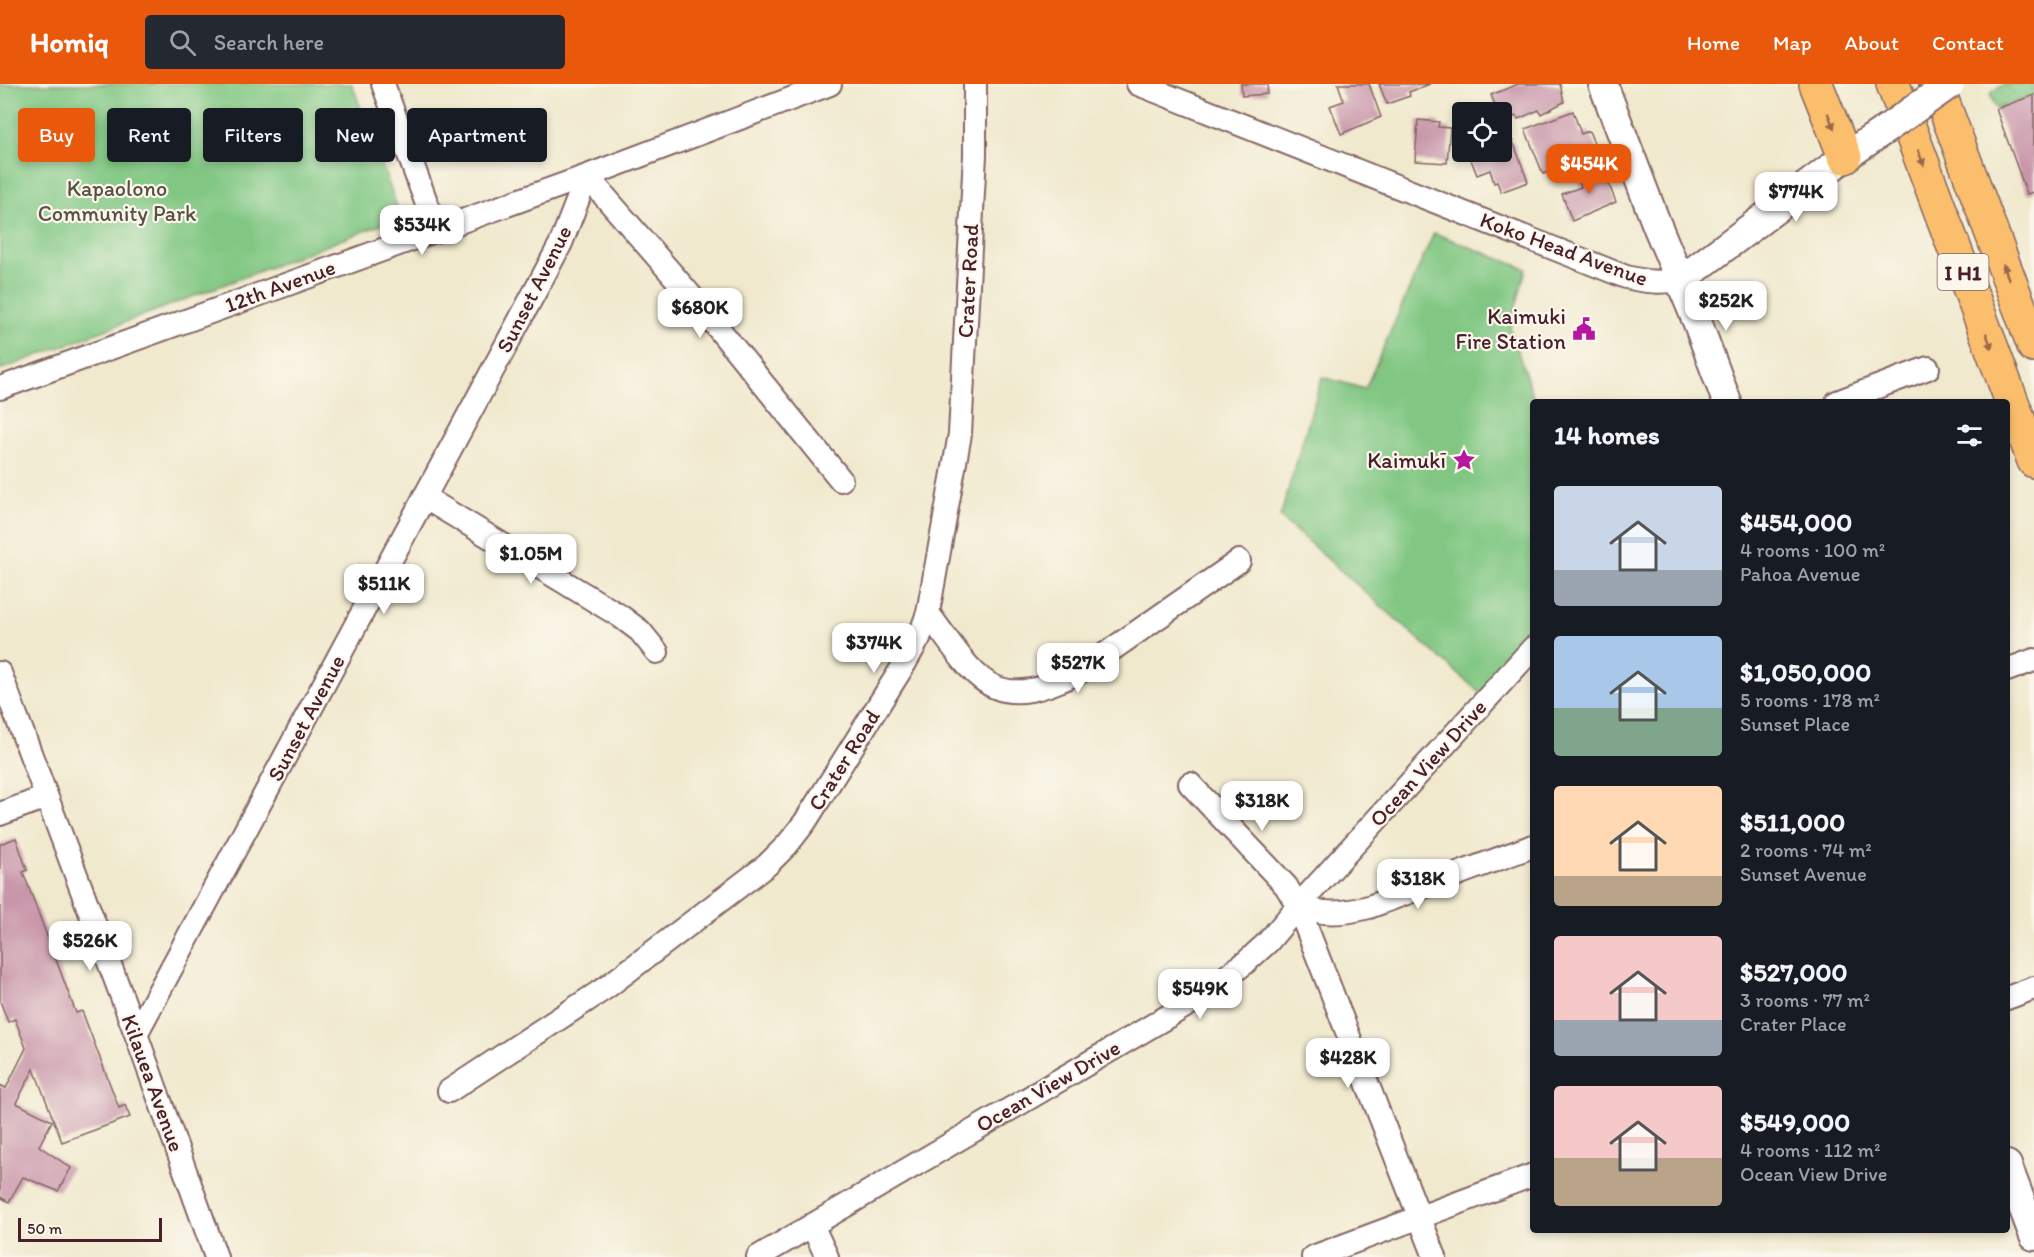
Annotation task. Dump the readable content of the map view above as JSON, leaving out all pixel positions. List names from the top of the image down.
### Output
{
  "streets": {
    "highway": ["I H1"],
    "street": [
      "Koko Head Avenue",
      "Crater Road",
      "12th Avenue",
      "Sunset Avenue",
      "Ocean View Drive",
      "Kilauea Avenue"
    ]
  },
  "crossings": [
    ["12th Avenue", "Sunset Avenue"],
    ["Sunset Avenue", "Kilauea Avenue"]
  ],
  "parks": ["Kapaolono Community Park"],
  "places": {
    "public building": ["Kaimuki Fire Station"],
    "place": ["Kaimukī"]
  },
  "scale_bar": "50 m",
  "page": {
    "header": "Homiq",
    "search": "Search here",
    "nav": [
      "Home",
      "Map",
      "About",
      "Contact"
    ],
    "chip": [
      "Buy",
      "Rent",
      "Filters",
      "New",
      "Apartment"
    ],
    "price": [
      "$454K",
      "$774K",
      "$534K",
      "$252K",
      "$680K",
      "$1.05M",
      "$511K",
      "$374K",
      "$527K",
      "$318K",
      "$318K",
      "$526K",
      "$549K",
      "$428K"
    ],
    "heading": "14 homes",
    "list": [
      {
        "name": "$454,000",
        "note": "4 rooms · 100 m² · Pahoa Avenue"
      },
      {
        "name": "$1,050,000",
        "note": "5 rooms · 178 m² · Sunset Place"
      },
      {
        "name": "$511,000",
        "note": "2 rooms · 74 m² · Sunset Avenue"
      },
      {
        "name": "$527,000",
        "note": "3 rooms · 77 m² · Crater Place"
      },
      {
        "name": "$549,000",
        "note": "4 rooms · 112 m² · Ocean View Drive"
      }
    ],
    "scale": "50 m"
  }
}
